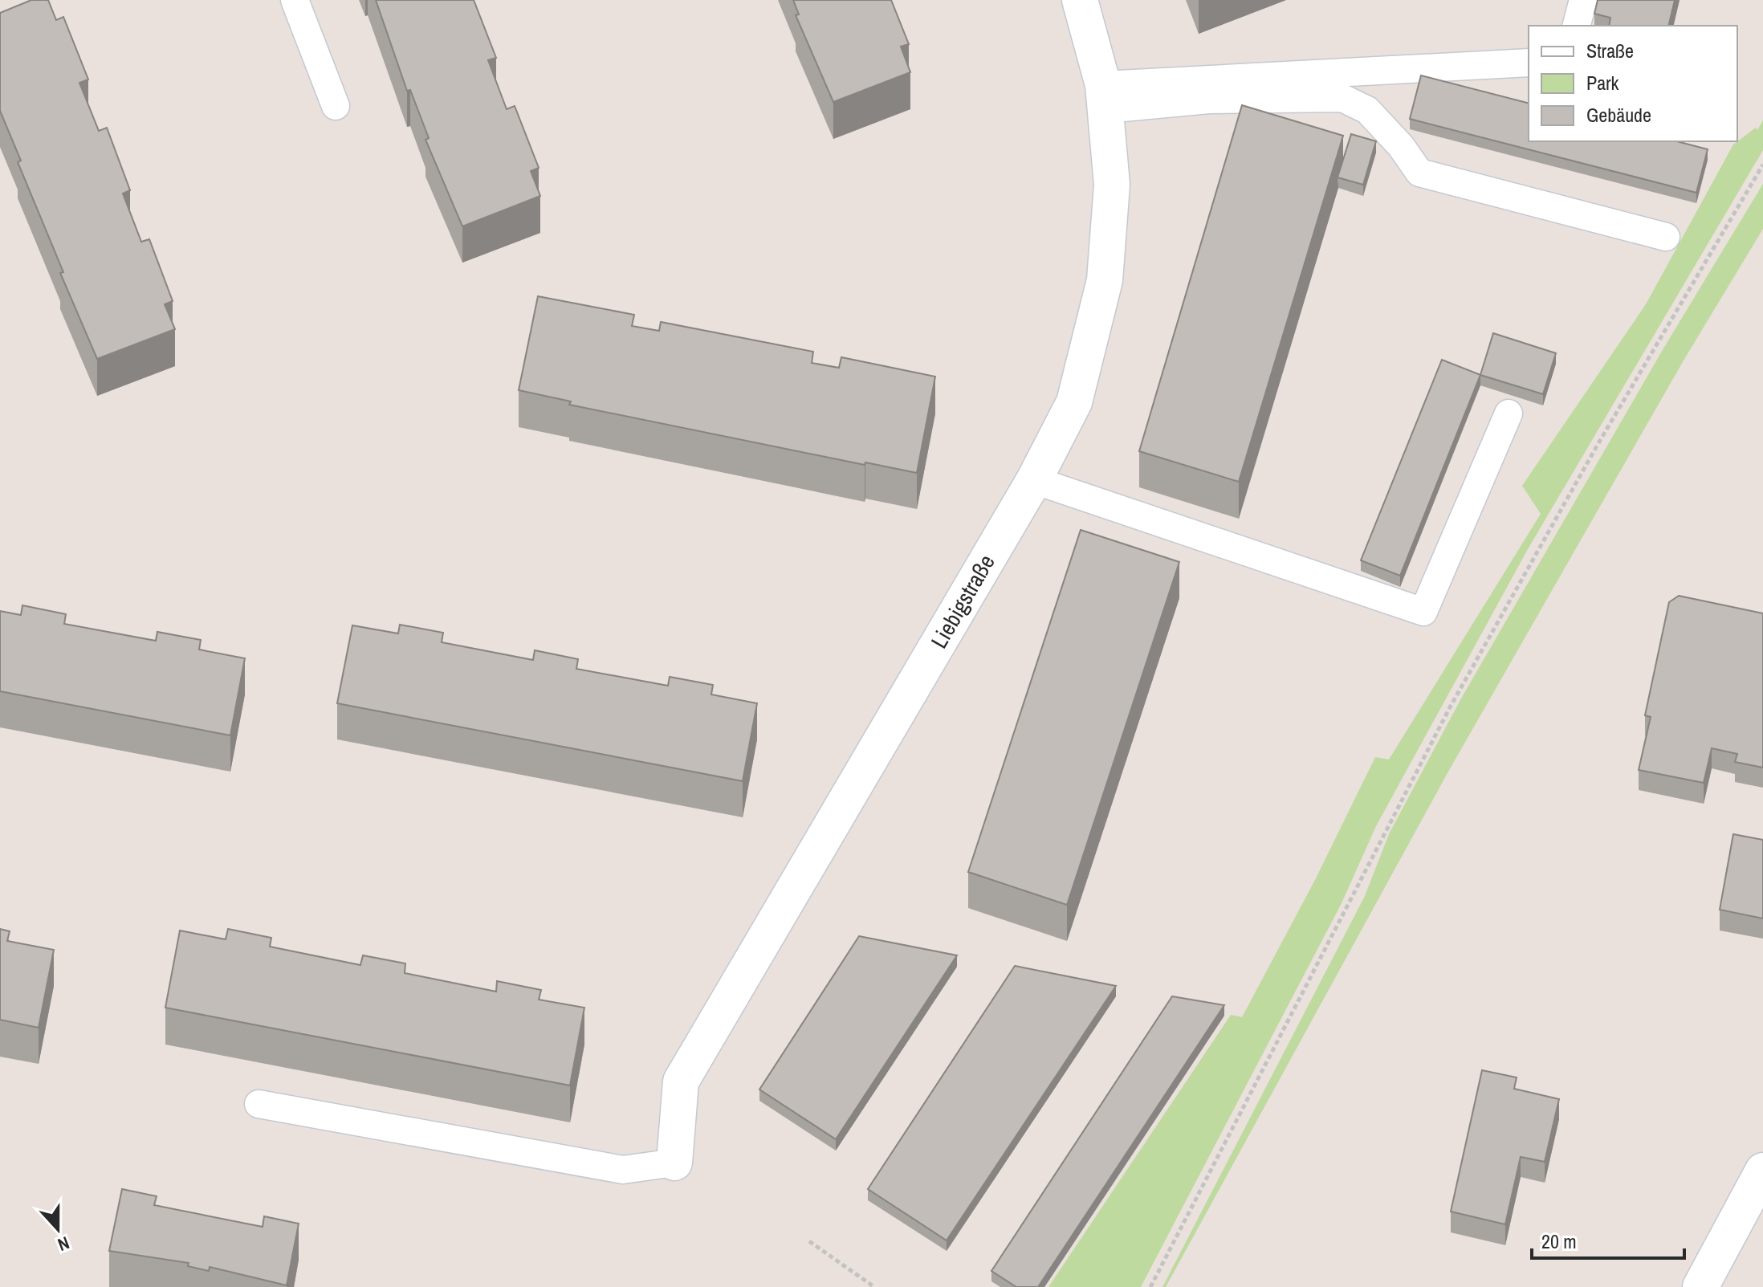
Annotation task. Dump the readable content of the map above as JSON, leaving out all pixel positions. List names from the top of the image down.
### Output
{
  "streets": {
    "street": ["Liebigstraße"]
  },
  "legend": ["Straße", "Park", "Gebäude"],
  "scale_bar": "20 m",
  "north": "bottom"
}
